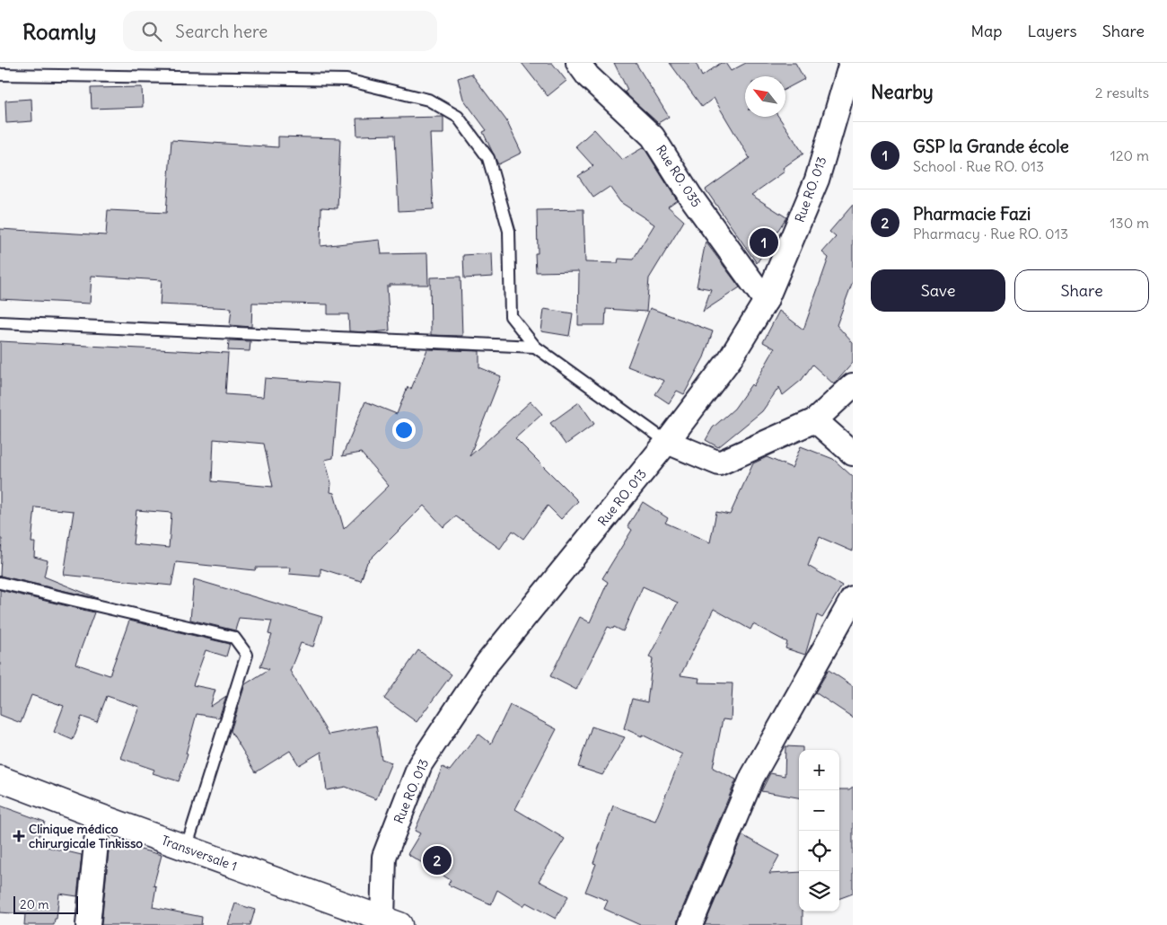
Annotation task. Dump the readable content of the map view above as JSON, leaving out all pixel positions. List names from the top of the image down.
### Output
{
  "streets": {
    "main road": ["Transversale 1"],
    "street": ["Rue RO. 035", "Rue RO. 013"]
  },
  "crossings": [
    ["Rue RO. 035", "Rue RO. 013"],
    ["Rue RO. 013", "Transversale 1"]
  ],
  "places": {
    "health": ["Clinique médico chirurgicale Tinkisso"]
  },
  "scale_bar": "20 m",
  "north": "top left",
  "page": {
    "header": "Roamly",
    "search": "Search here",
    "nav": ["Map", "Layers", "Share"],
    "heading": ["Nearby", "2 results"],
    "list": [
      {
        "mark": "1",
        "name": "GSP la Grande école",
        "note": "School · Rue RO. 013",
        "value": "120 m"
      },
      {
        "mark": "2",
        "name": "Pharmacie Fazi",
        "note": "Pharmacy · Rue RO. 013",
        "value": "130 m"
      }
    ],
    "pins": ["1", "2"],
    "buttons": ["Save", "Share"],
    "map_buttons": ["+", "−"],
    "scale": "20 m"
  }
}
